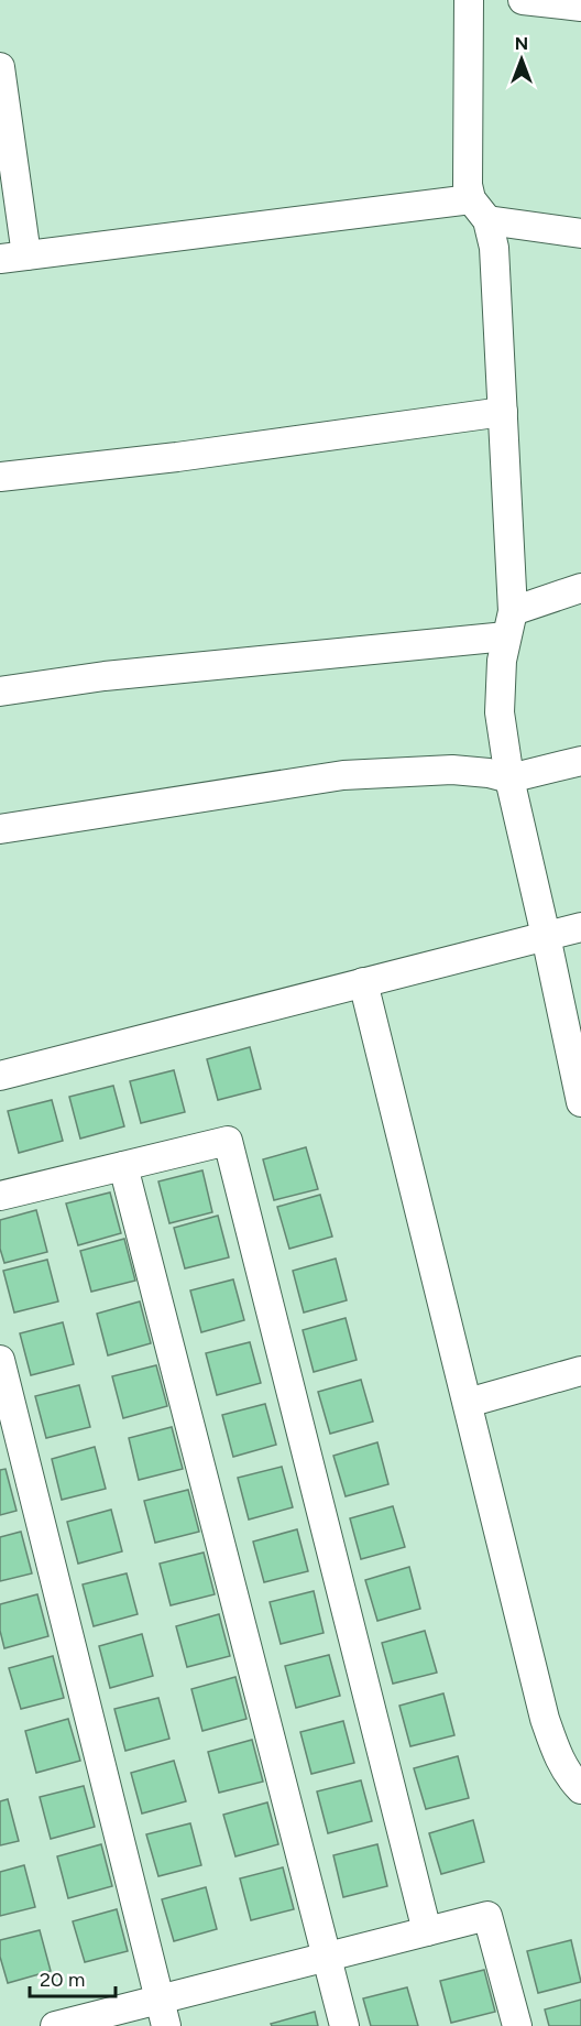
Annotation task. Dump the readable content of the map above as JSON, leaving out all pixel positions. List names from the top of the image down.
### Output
{
  "scale_bar": "20 m",
  "north": "top"
}
